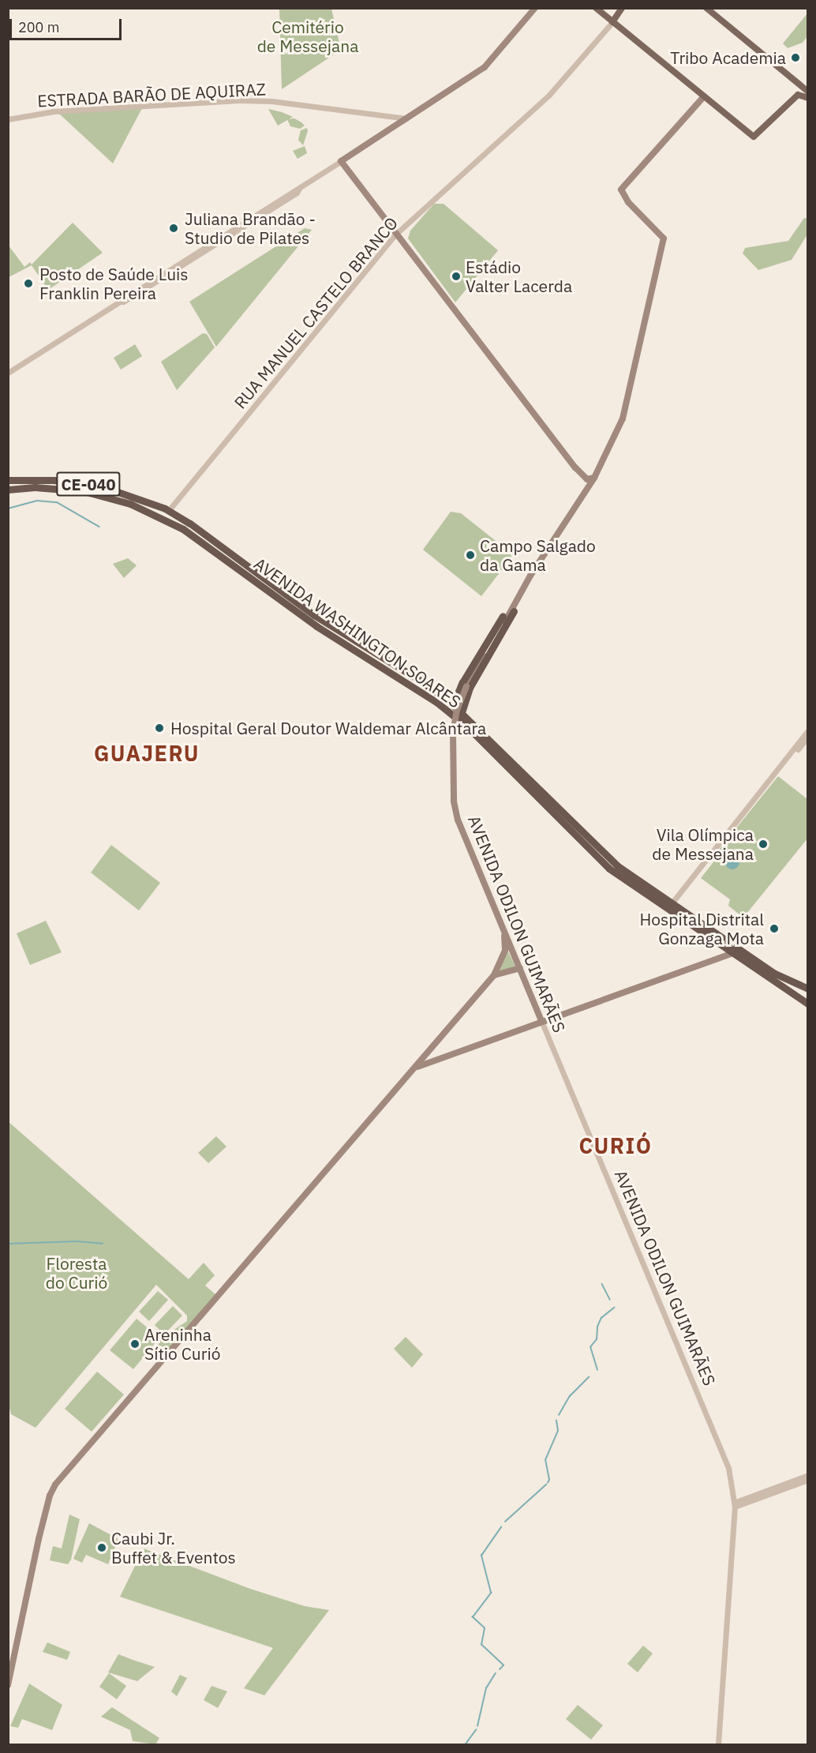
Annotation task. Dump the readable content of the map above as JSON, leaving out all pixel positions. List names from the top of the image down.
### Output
{
  "streets": {
    "highway": ["CE-040", "AVENIDA WASHINGTON SOARES"],
    "main road": ["AVENIDA ODILON GUIMARÃES"],
    "street": ["ESTRADA BARÃO DE AQUIRAZ", "RUA MANUEL CASTELO BRANCO"]
  },
  "crossings": [
    ["RUA MANUEL CASTELO BRANCO", "AVENIDA WASHINGTON SOARES"]
  ],
  "districts": ["GUAJERU", "CURIÓ"],
  "parks": ["Cemitério de Messejana", "Floresta do Curió"],
  "places": [
    "Tribo Academia",
    "Juliana Brandão - Studio de Pilates",
    "Estádio Valter Lacerda",
    "Posto de Saúde Luis Franklin Pereira",
    "Campo Salgado da Gama",
    "Hospital Geral Doutor Waldemar Alcântara",
    "Vila Olímpica de Messejana",
    "Hospital Distrital Gonzaga Mota",
    "Areninha Sítio Curió",
    "Caubi Jr. Buffet & Eventos"
  ],
  "scale_bar": "200 m"
}
